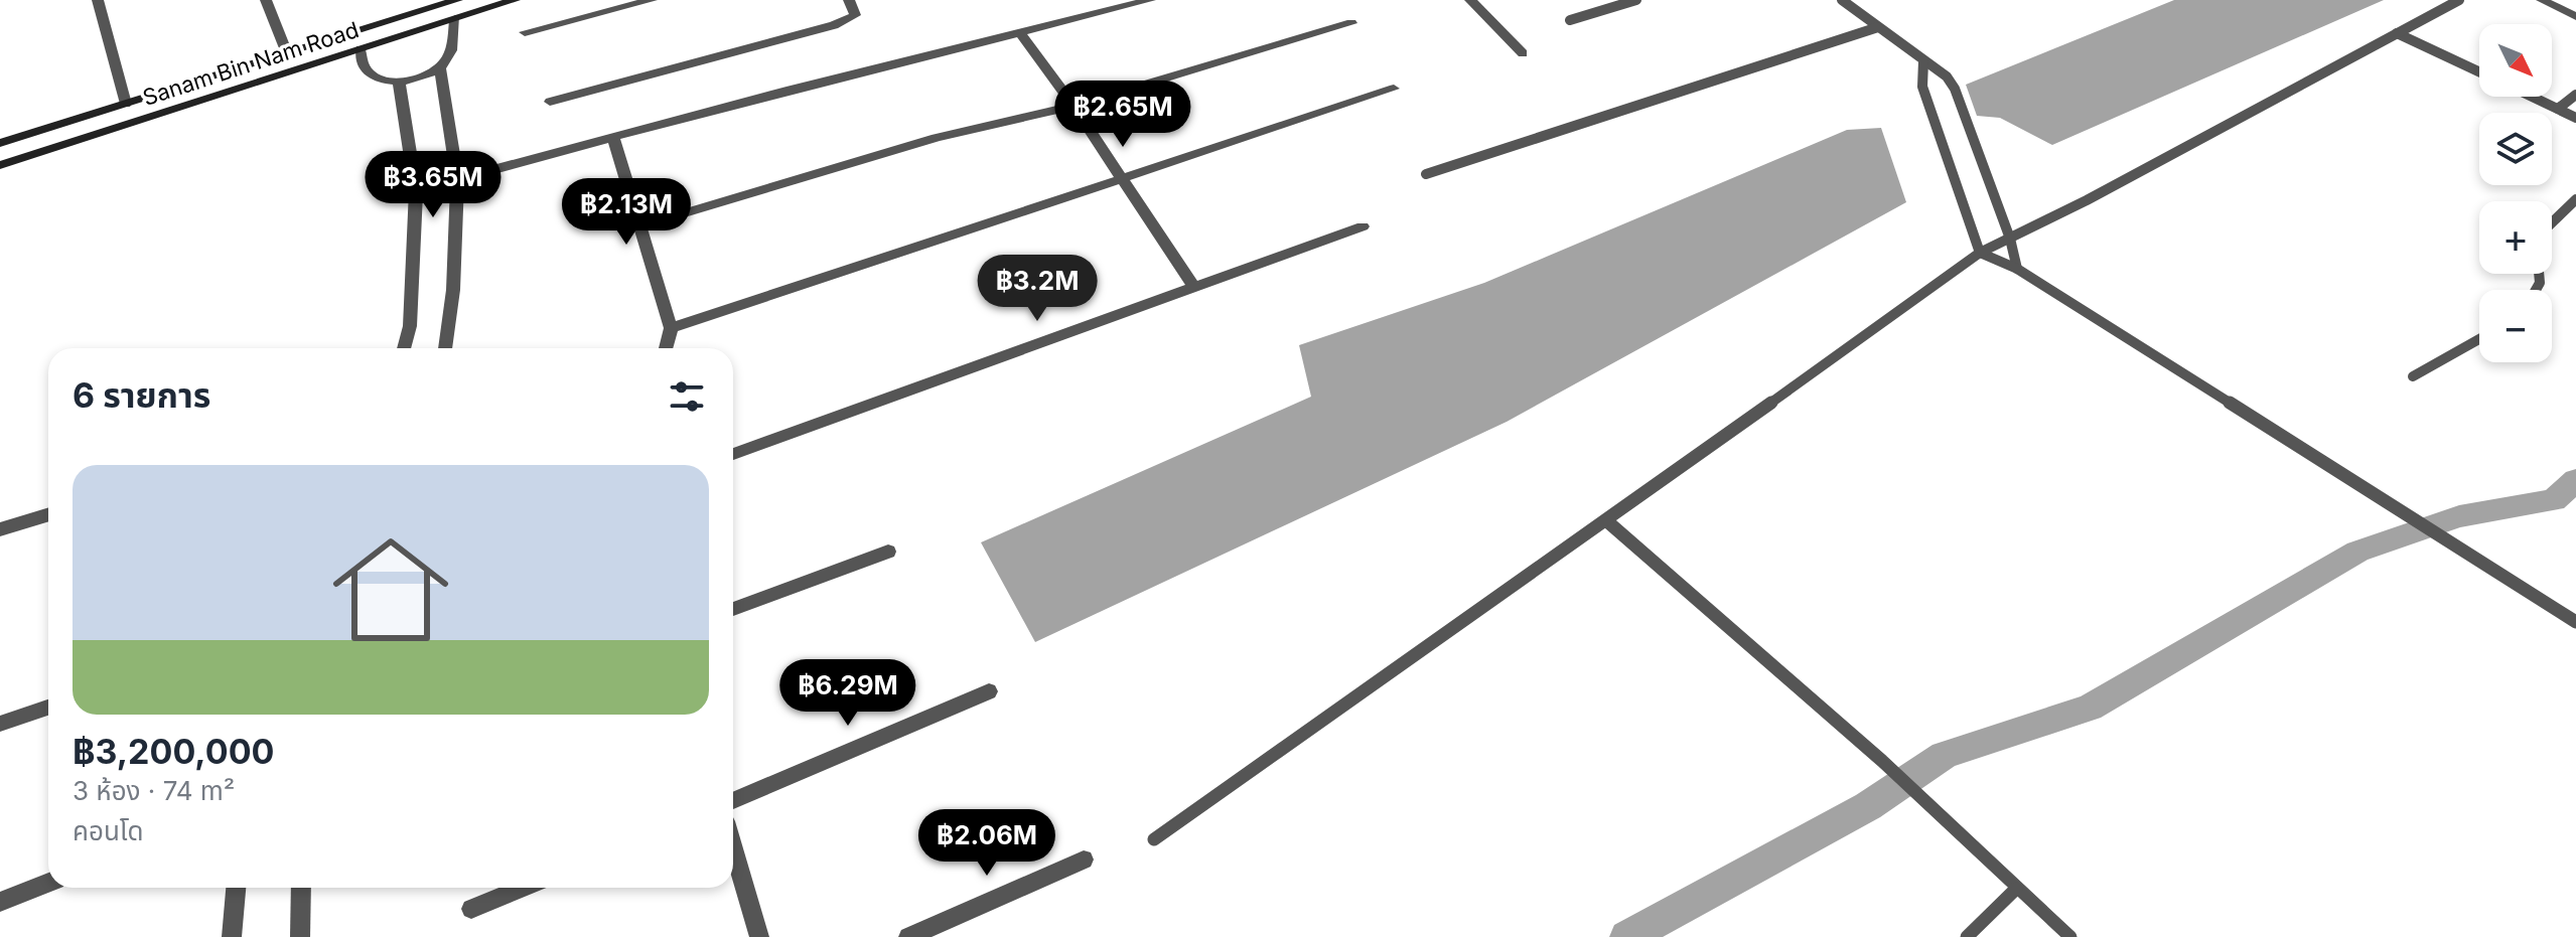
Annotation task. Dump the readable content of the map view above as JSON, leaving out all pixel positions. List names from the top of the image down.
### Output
{
  "streets": {
    "main road": ["Sanam Bin Nam Road"]
  },
  "north": "bottom right",
  "page": {
    "map_buttons": ["+", "−"],
    "price": [
      "฿2.65M",
      "฿3.65M",
      "฿2.13M",
      "฿3.2M",
      "฿6.29M",
      "฿2.06M"
    ],
    "heading": "6 รายการ",
    "list": [
      {
        "name": "฿3,200,000",
        "note": "3 ห้อง · 74 m² · คอนโด"
      }
    ]
  }
}
